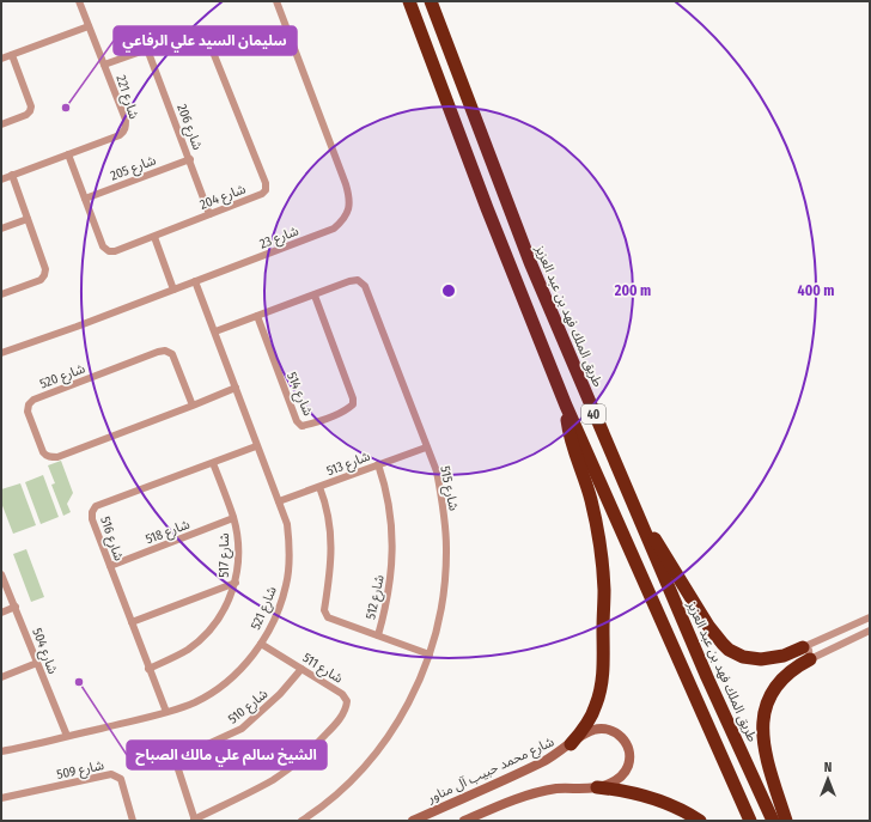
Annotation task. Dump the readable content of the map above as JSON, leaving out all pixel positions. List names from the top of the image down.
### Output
{
  "streets": {
    "highway": ["طريق الملك فهد بن عبد العزيز", "40"],
    "main road": ["شارع محمد حبيب آل مناور"],
    "street": [
      "شارع 221",
      "شارع 206",
      "شارع 205",
      "شارع 204",
      "شارع 23",
      "شارع 520",
      "شارع 514",
      "شارع 513",
      "شارع 515",
      "شارع 518",
      "شارع 516",
      "شارع 517",
      "شارع 512",
      "شارع 521",
      "شارع 504",
      "شارع 511",
      "شارع 510",
      "شارع 509"
    ]
  },
  "crossings": [
    ["شارع 221", "شارع 204"],
    ["شارع 206", "شارع 205"],
    ["شارع 206", "شارع 204"],
    ["شارع 205", "شارع 204"],
    ["شارع 23", "شارع 521"],
    ["شارع 520", "شارع 521"],
    ["شارع 514", "شارع 515"],
    ["شارع 513", "شارع 515"],
    ["شارع 513", "شارع 512"],
    ["شارع 513", "شارع 521"],
    ["شارع 515", "شارع 521"],
    ["شارع 518", "شارع 516"],
    ["شارع 518", "شارع 517"],
    ["شارع 516", "شارع 517"],
    ["شارع 516", "شارع 521"],
    ["شارع 521", "شارع 504"],
    ["شارع 521", "شارع 511"],
    ["شارع 511", "شارع 510"]
  ],
  "places": ["سليمان السيد علي الرفاعي", "الشيخ سالم علي مالك الصباح"],
  "north": "top",
  "rings": ["200 m", "400 m"]
}
